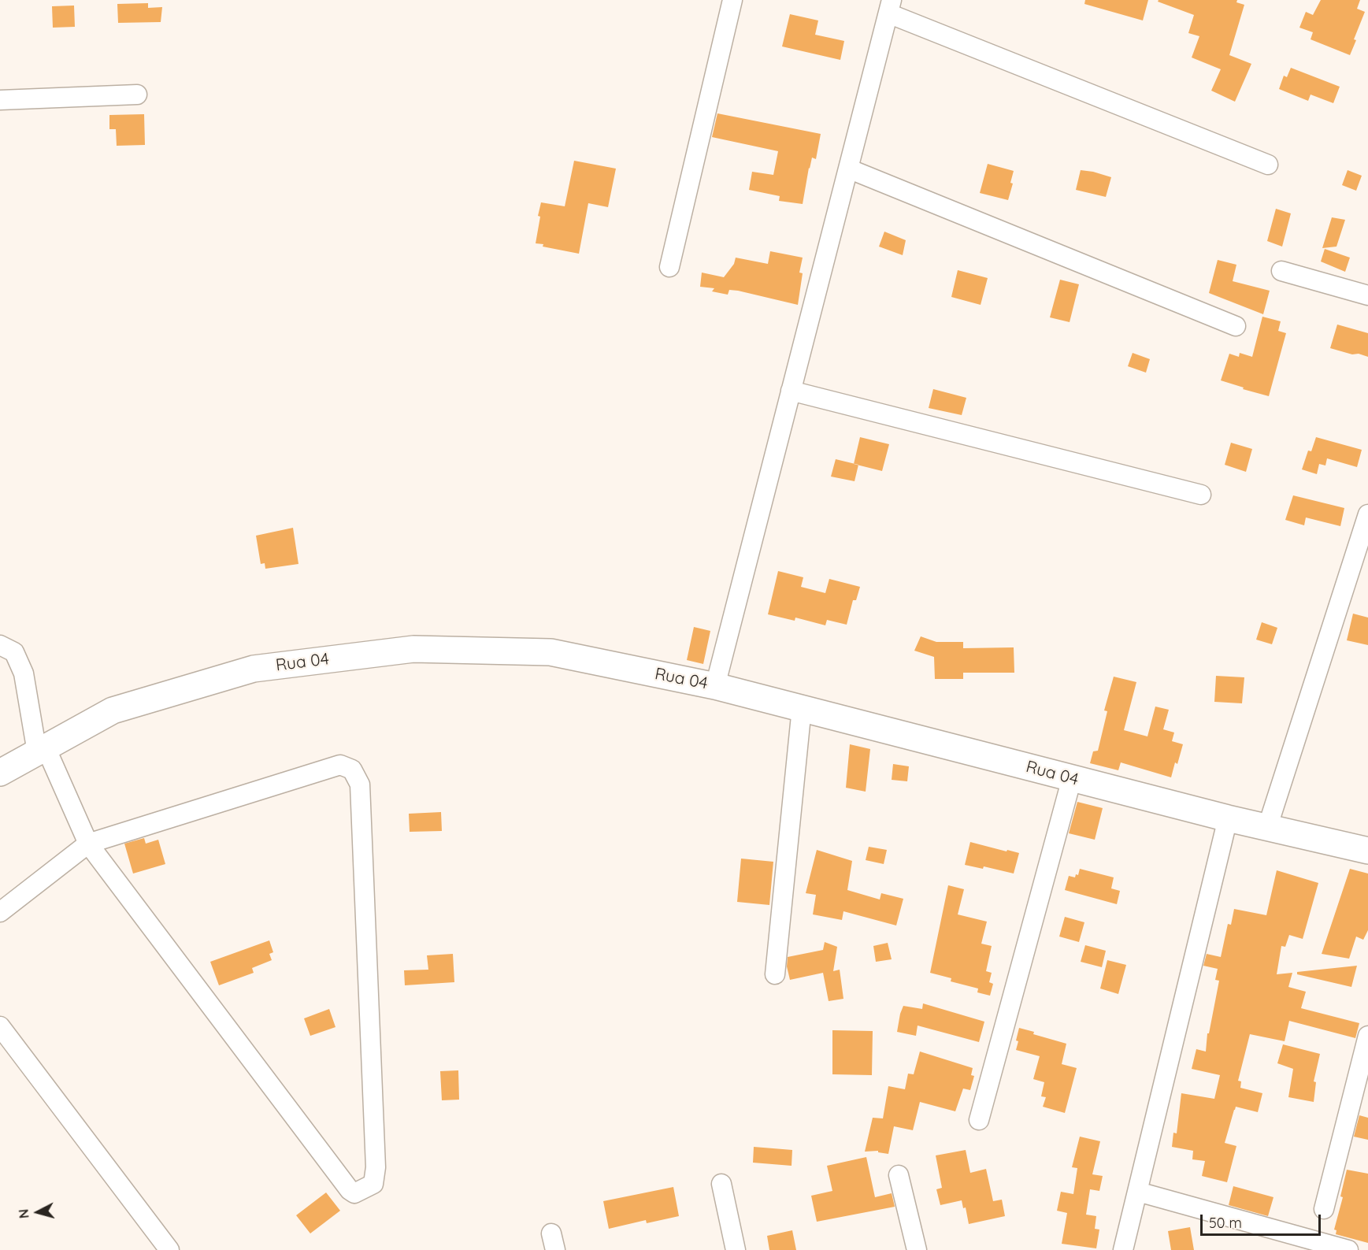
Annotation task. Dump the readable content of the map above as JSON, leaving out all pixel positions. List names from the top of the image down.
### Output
{
  "streets": {
    "street": ["Rua 04"]
  },
  "scale_bar": "50 m",
  "north": "left"
}
